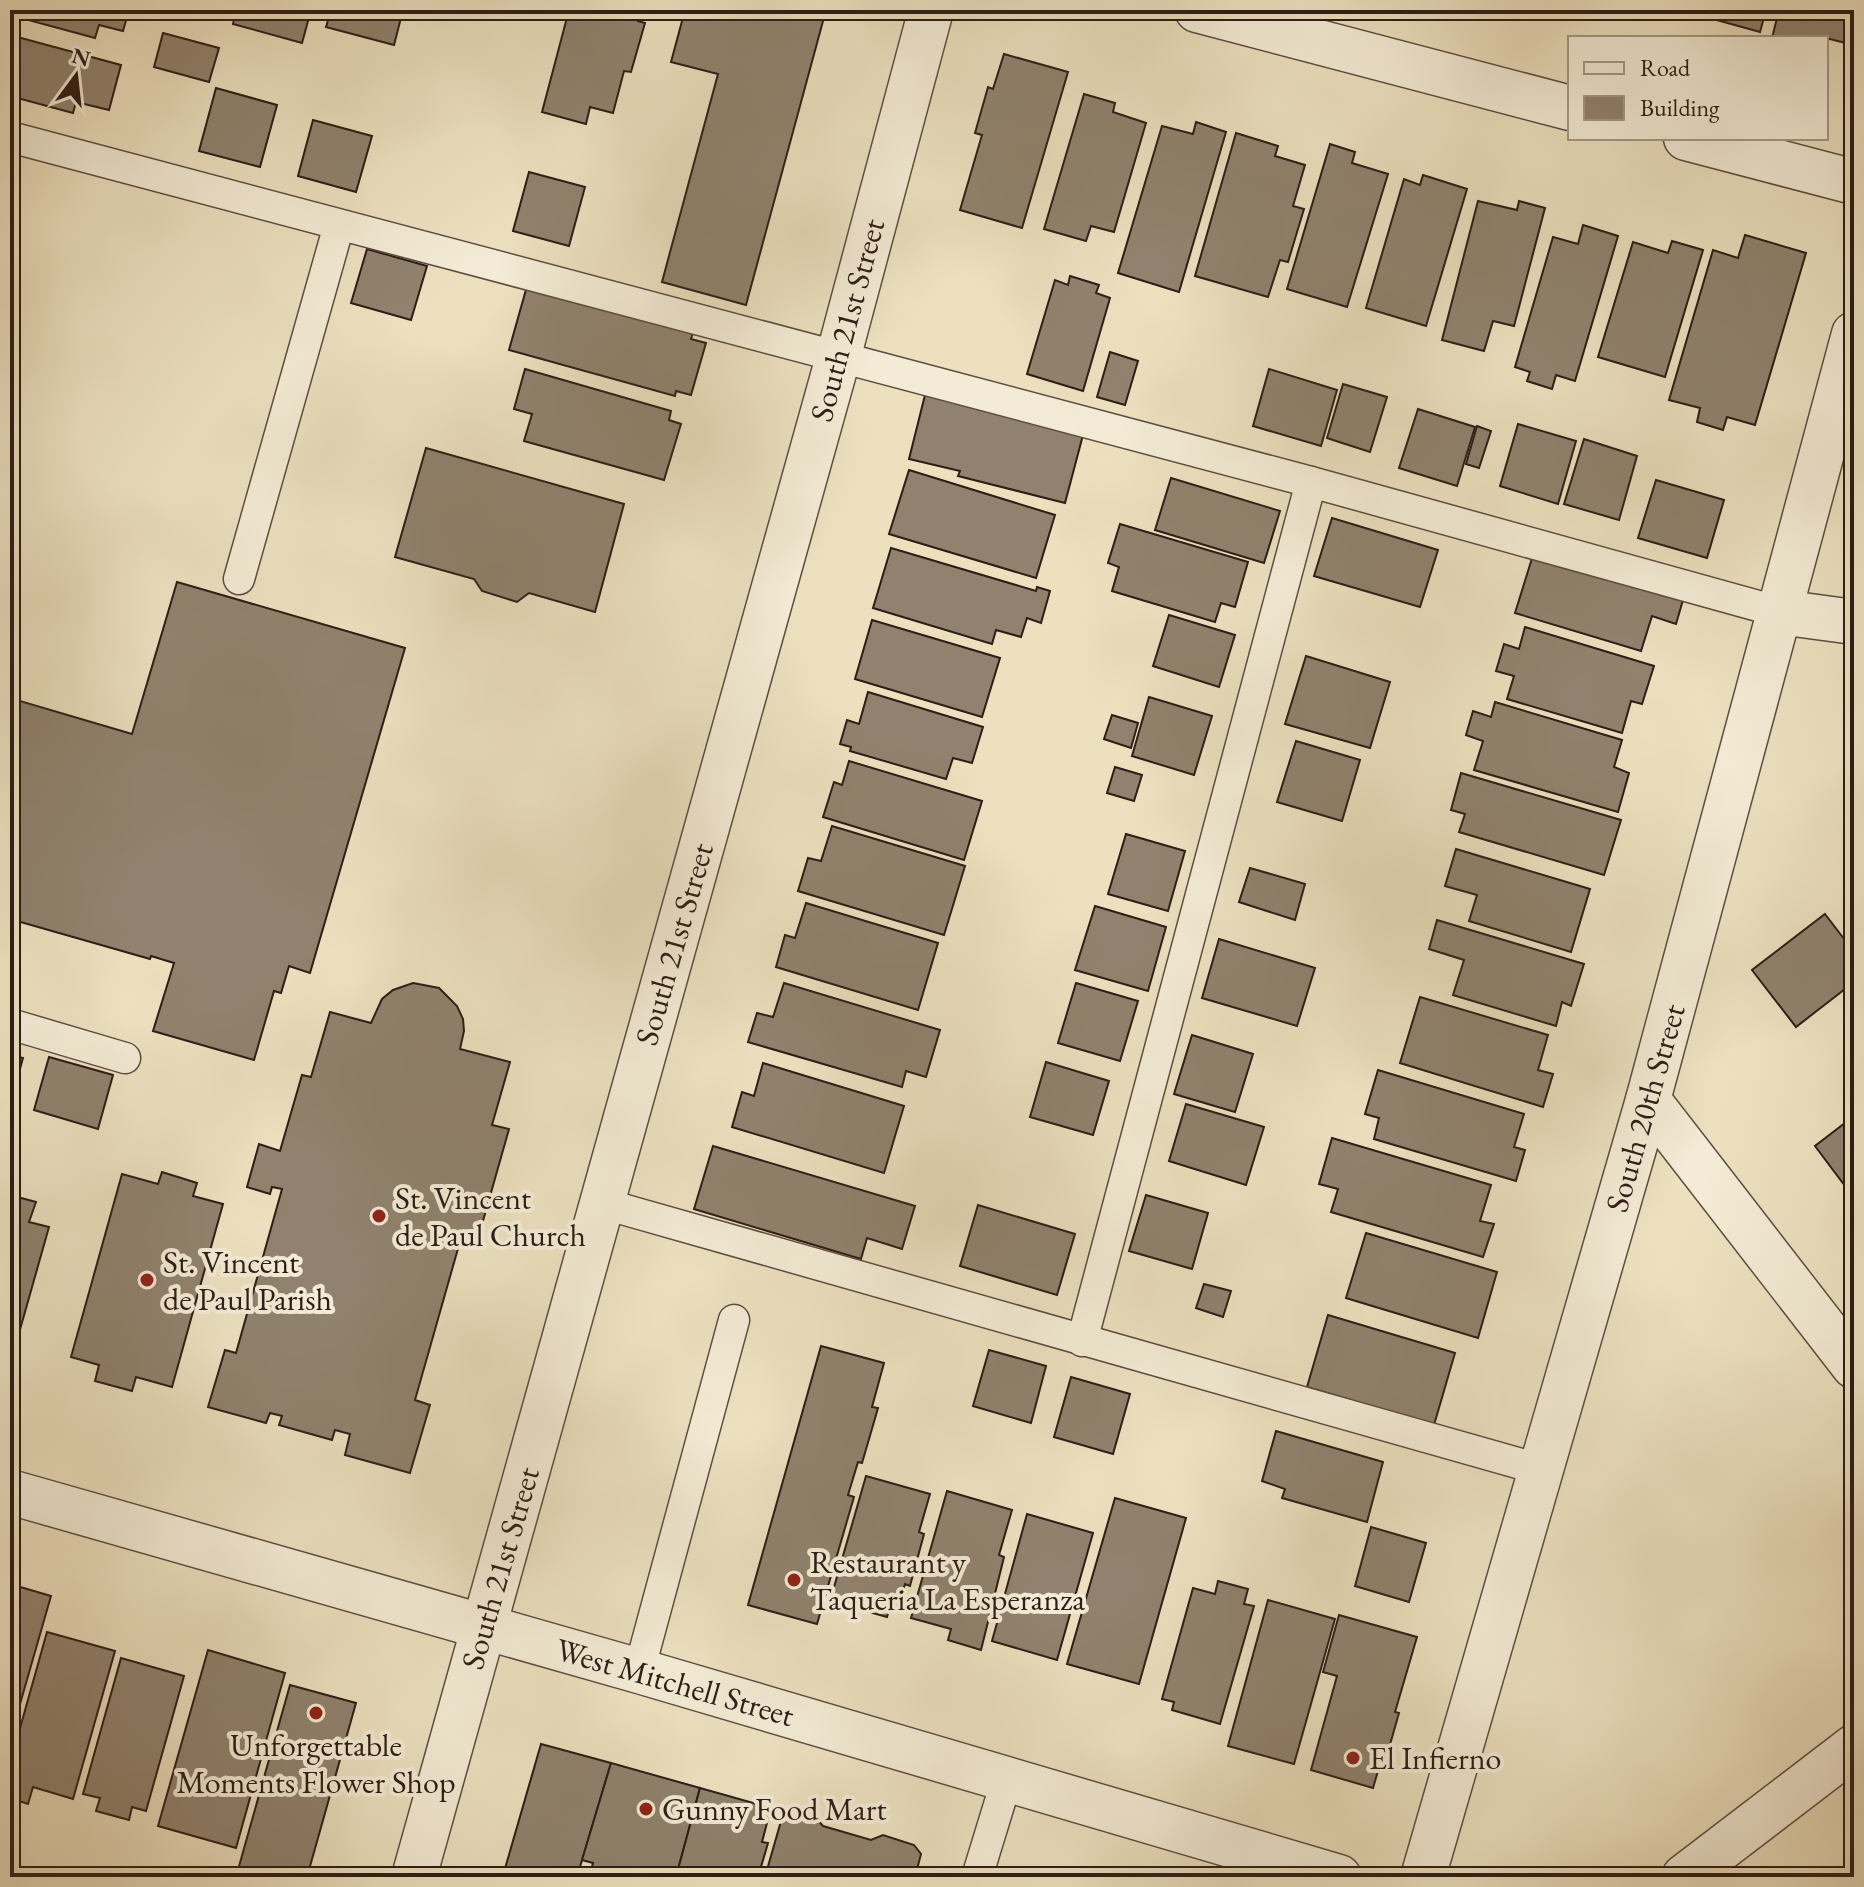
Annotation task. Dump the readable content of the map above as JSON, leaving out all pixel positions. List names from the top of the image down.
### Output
{
  "streets": {
    "street": ["South 21st Street", "South 20th Street", "West Mitchell Street"]
  },
  "crossings": [
    ["South 21st Street", "West Mitchell Street"]
  ],
  "places": [
    "St. Vincent de Paul Church",
    "St. Vincent de Paul Parish",
    "Restaurant y Taqueria La Esperanza",
    "Unforgettable Moments Flower Shop",
    "El Infierno",
    "Gunny Food Mart"
  ],
  "legend": ["Road", "Building"],
  "north": "top"
}
